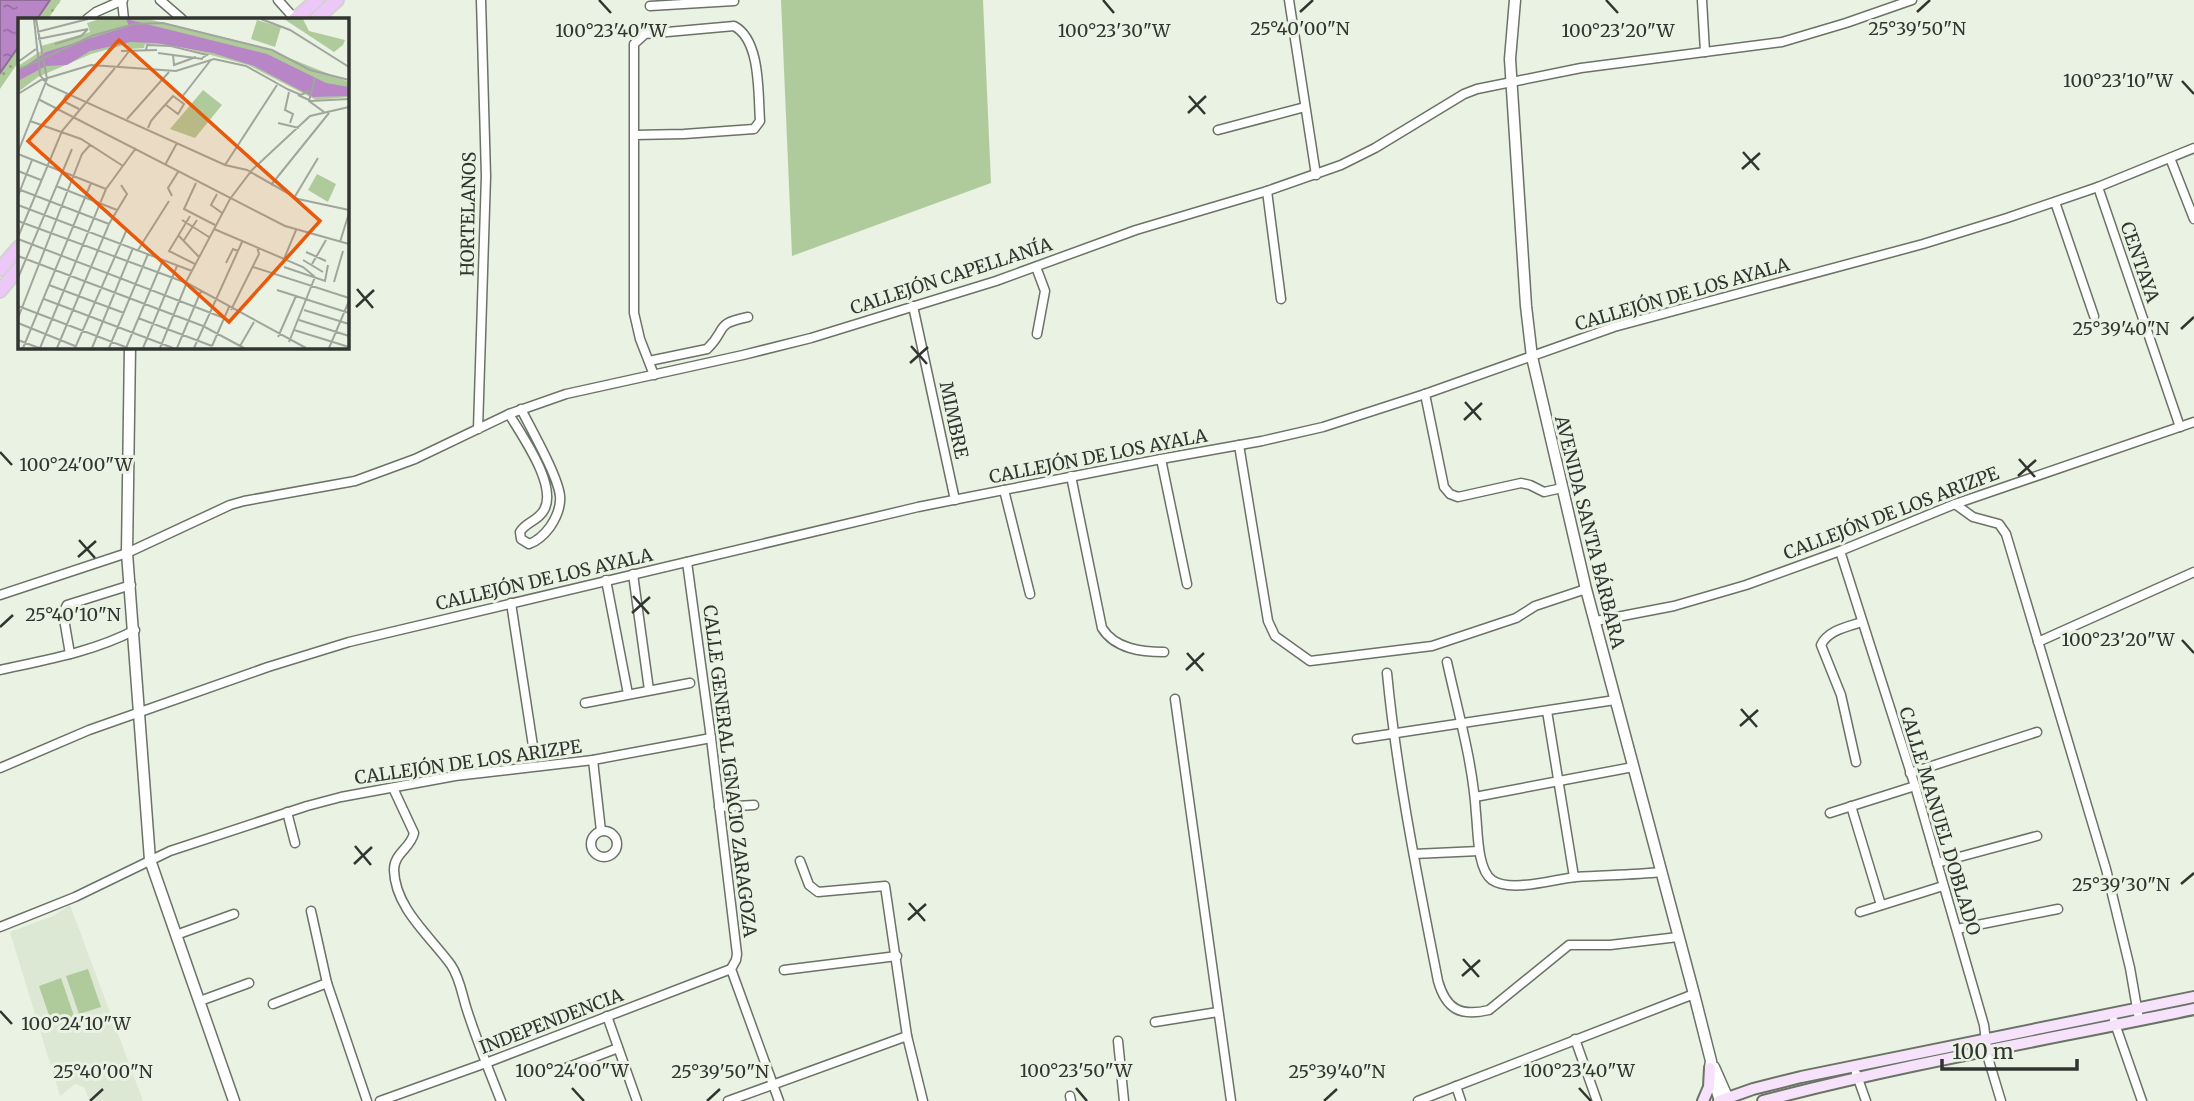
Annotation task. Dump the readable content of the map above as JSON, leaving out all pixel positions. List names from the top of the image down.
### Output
{
  "streets": {
    "street": [
      "HORTELANOS",
      "CENTAYA",
      "CALLEJÓN CAPELLANÍA",
      "CALLEJÓN DE LOS AYALA",
      "MIMBRE",
      "CALLEJÓN DE LOS ARIZPE",
      "AVENIDA SANTA BÁRBARA",
      "CALLE GENERAL IGNACIO ZARAGOZA",
      "CALLE MANUEL DOBLADO",
      "INDEPENDENCIA"
    ]
  },
  "crossings": [
    ["HORTELANOS", "CALLEJÓN CAPELLANÍA"],
    ["CENTAYA", "CALLEJÓN DE LOS AYALA"],
    ["CENTAYA", "CALLEJÓN DE LOS ARIZPE"],
    ["CALLEJÓN CAPELLANÍA", "MIMBRE"],
    ["CALLEJÓN CAPELLANÍA", "AVENIDA SANTA BÁRBARA"],
    ["CALLEJÓN DE LOS AYALA", "MIMBRE"],
    ["CALLEJÓN DE LOS AYALA", "AVENIDA SANTA BÁRBARA"],
    ["CALLEJÓN DE LOS AYALA", "CALLE GENERAL IGNACIO ZARAGOZA"],
    ["CALLEJÓN DE LOS ARIZPE", "AVENIDA SANTA BÁRBARA"],
    ["CALLEJÓN DE LOS ARIZPE", "CALLE GENERAL IGNACIO ZARAGOZA"],
    ["CALLEJÓN DE LOS ARIZPE", "CALLE MANUEL DOBLADO"],
    ["CALLE GENERAL IGNACIO ZARAGOZA", "INDEPENDENCIA"]
  ],
  "scale_bar": "100 m",
  "coordinates": [
    "25°40'00\"N",
    "25°39'50\"N",
    "100°23'40\"W",
    "100°23'20\"W",
    "100°23'30\"W",
    "100°23'10\"W",
    "25°39'40\"N",
    "100°24'00\"W",
    "25°40'10\"N",
    "25°39'30\"N",
    "100°24'10\"W",
    "100°23'50\"W"
  ]
}
